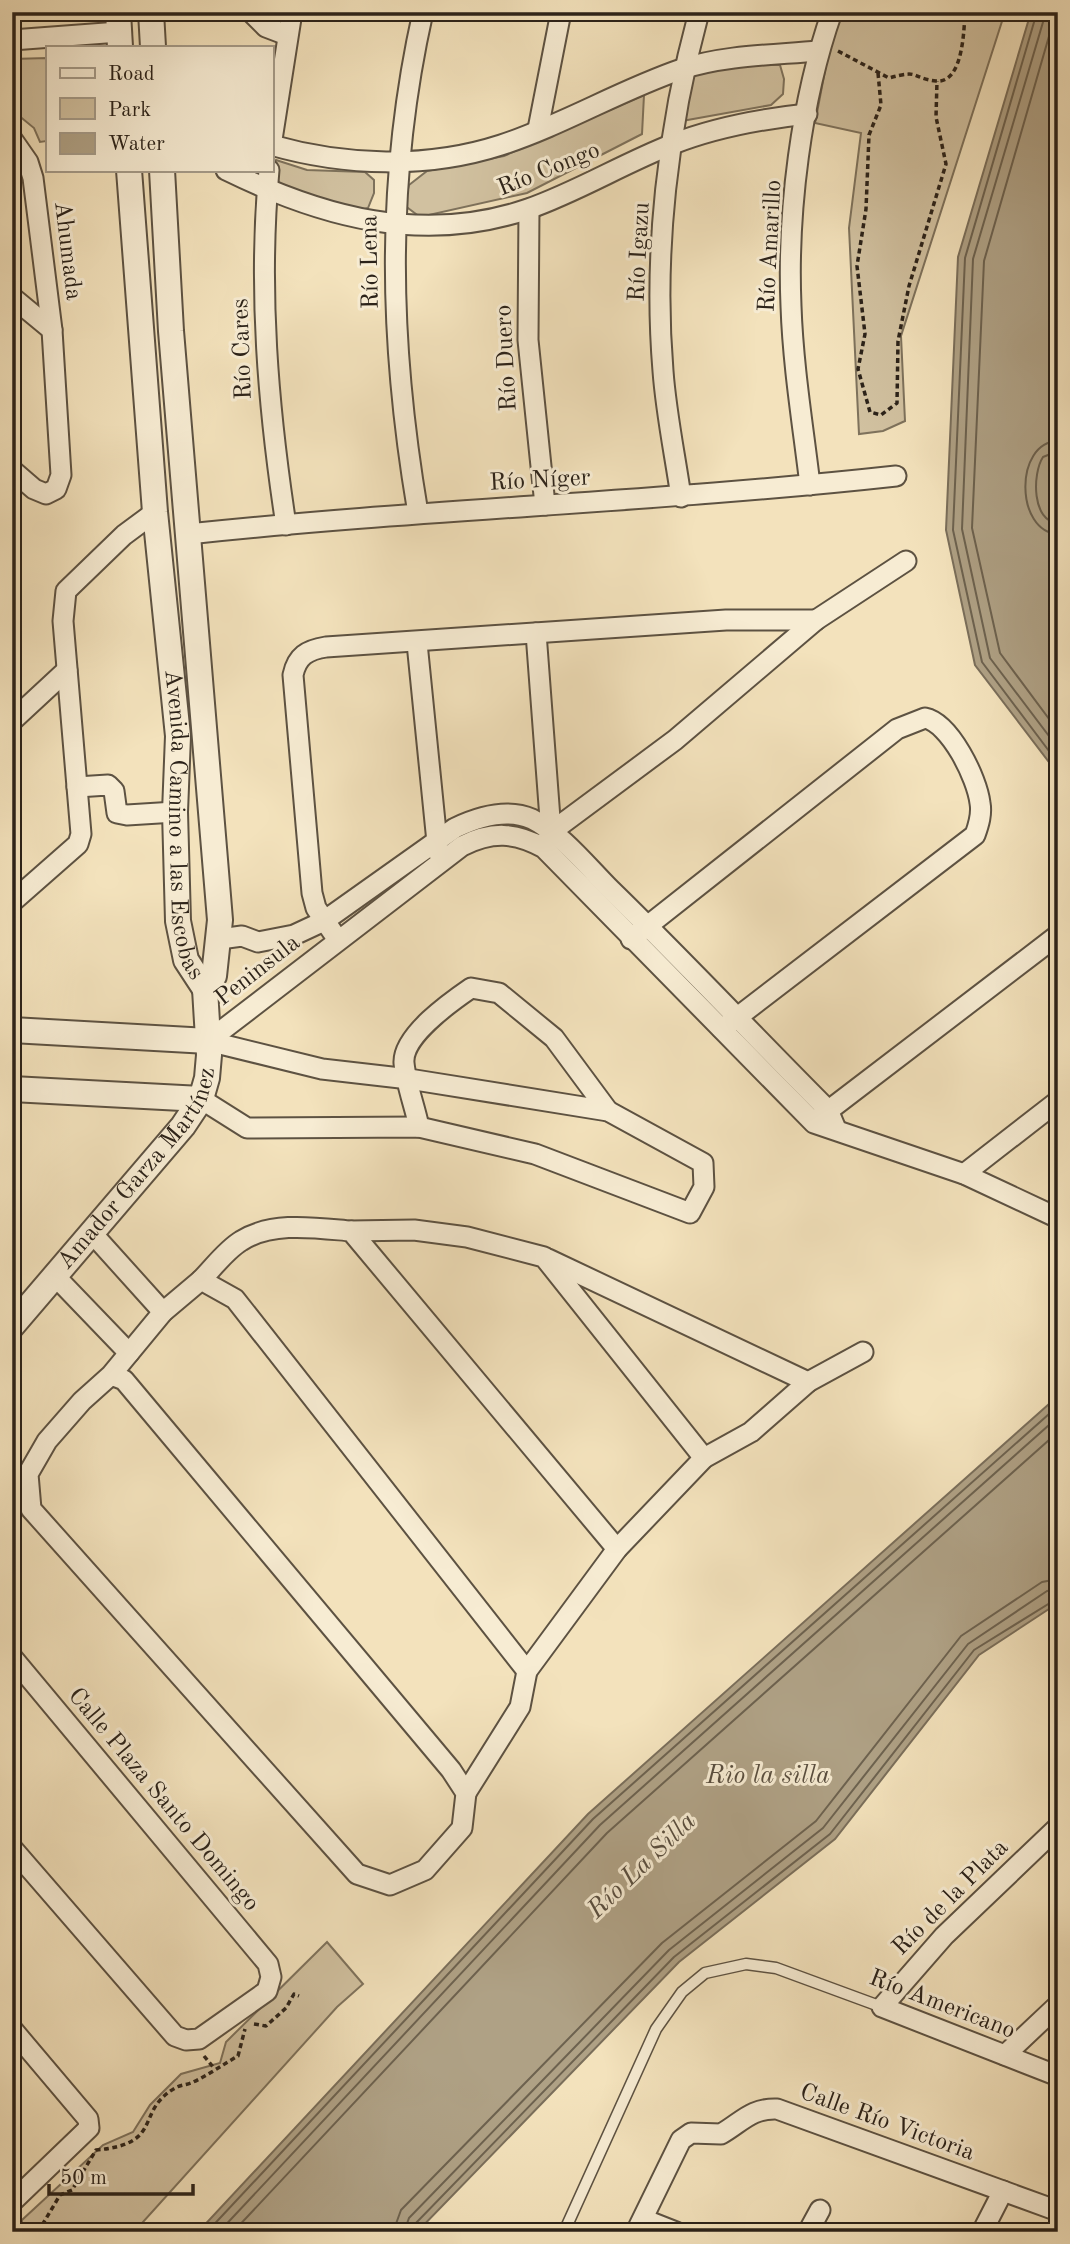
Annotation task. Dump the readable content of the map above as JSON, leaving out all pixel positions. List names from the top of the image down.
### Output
{
  "streets": {
    "street": [
      "Río Congo",
      "Río Amarillo",
      "Ahumada",
      "Río Igazu",
      "Río Lena",
      "Río Cares",
      "Río Duero",
      "Río Níger",
      "Avenida Camino a las Escobas",
      "Peninsula",
      "Amador Garza Martínez",
      "Calle Plaza Santo Domingo",
      "Río de la Plata",
      "Río Americano",
      "Calle Río Victoria"
    ]
  },
  "crossings": [
    ["Río Congo", "Río Amarillo"],
    ["Río Congo", "Río Igazu"],
    ["Río Congo", "Río Lena"],
    ["Río Congo", "Río Cares"],
    ["Río Congo", "Río Duero"],
    ["Río Amarillo", "Río Níger"],
    ["Río Igazu", "Río Níger"],
    ["Río Lena", "Río Níger"],
    ["Río Cares", "Río Níger"],
    ["Río Duero", "Río Níger"],
    ["Río Níger", "Avenida Camino a las Escobas"],
    ["Avenida Camino a las Escobas", "Peninsula"],
    ["Avenida Camino a las Escobas", "Amador Garza Martínez"],
    ["Peninsula", "Amador Garza Martínez"],
    ["Río de la Plata", "Río Americano"]
  ],
  "water": ["Rio la silla", "Río La Silla"],
  "legend": ["Road", "Park", "Water"],
  "scale_bar": "50 m"
}
